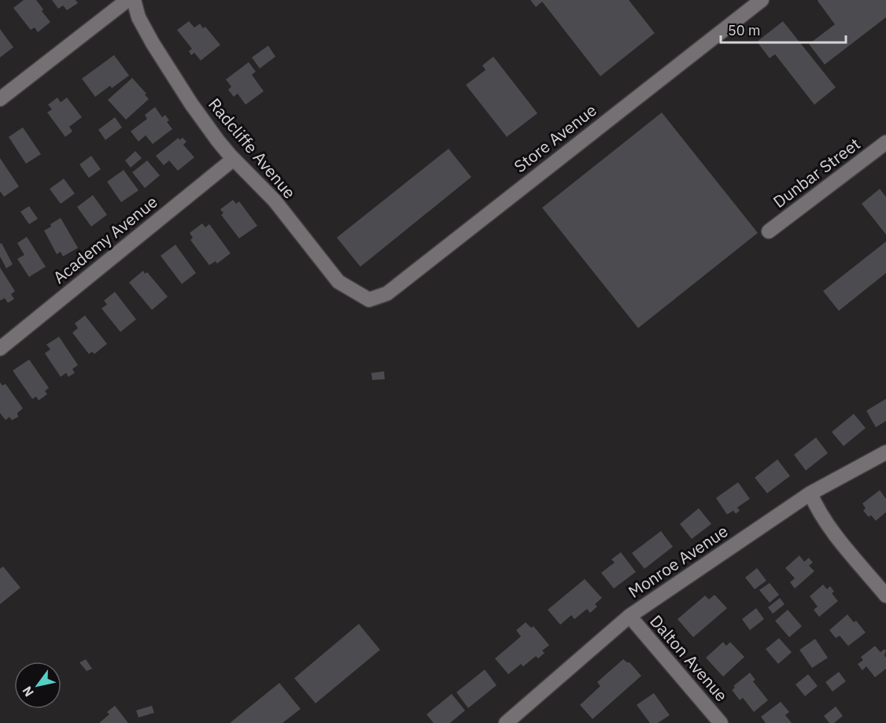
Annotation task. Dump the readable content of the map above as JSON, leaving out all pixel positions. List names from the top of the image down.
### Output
{
  "streets": {
    "street": [
      "Store Avenue",
      "Radcliffe Avenue",
      "Dunbar Street",
      "Academy Avenue",
      "Monroe Avenue",
      "Dalton Avenue"
    ]
  },
  "crossings": [
    ["Store Avenue", "Radcliffe Avenue"],
    ["Radcliffe Avenue", "Academy Avenue"],
    ["Monroe Avenue", "Dalton Avenue"]
  ],
  "scale_bar": "50 m",
  "north": "bottom left"
}
